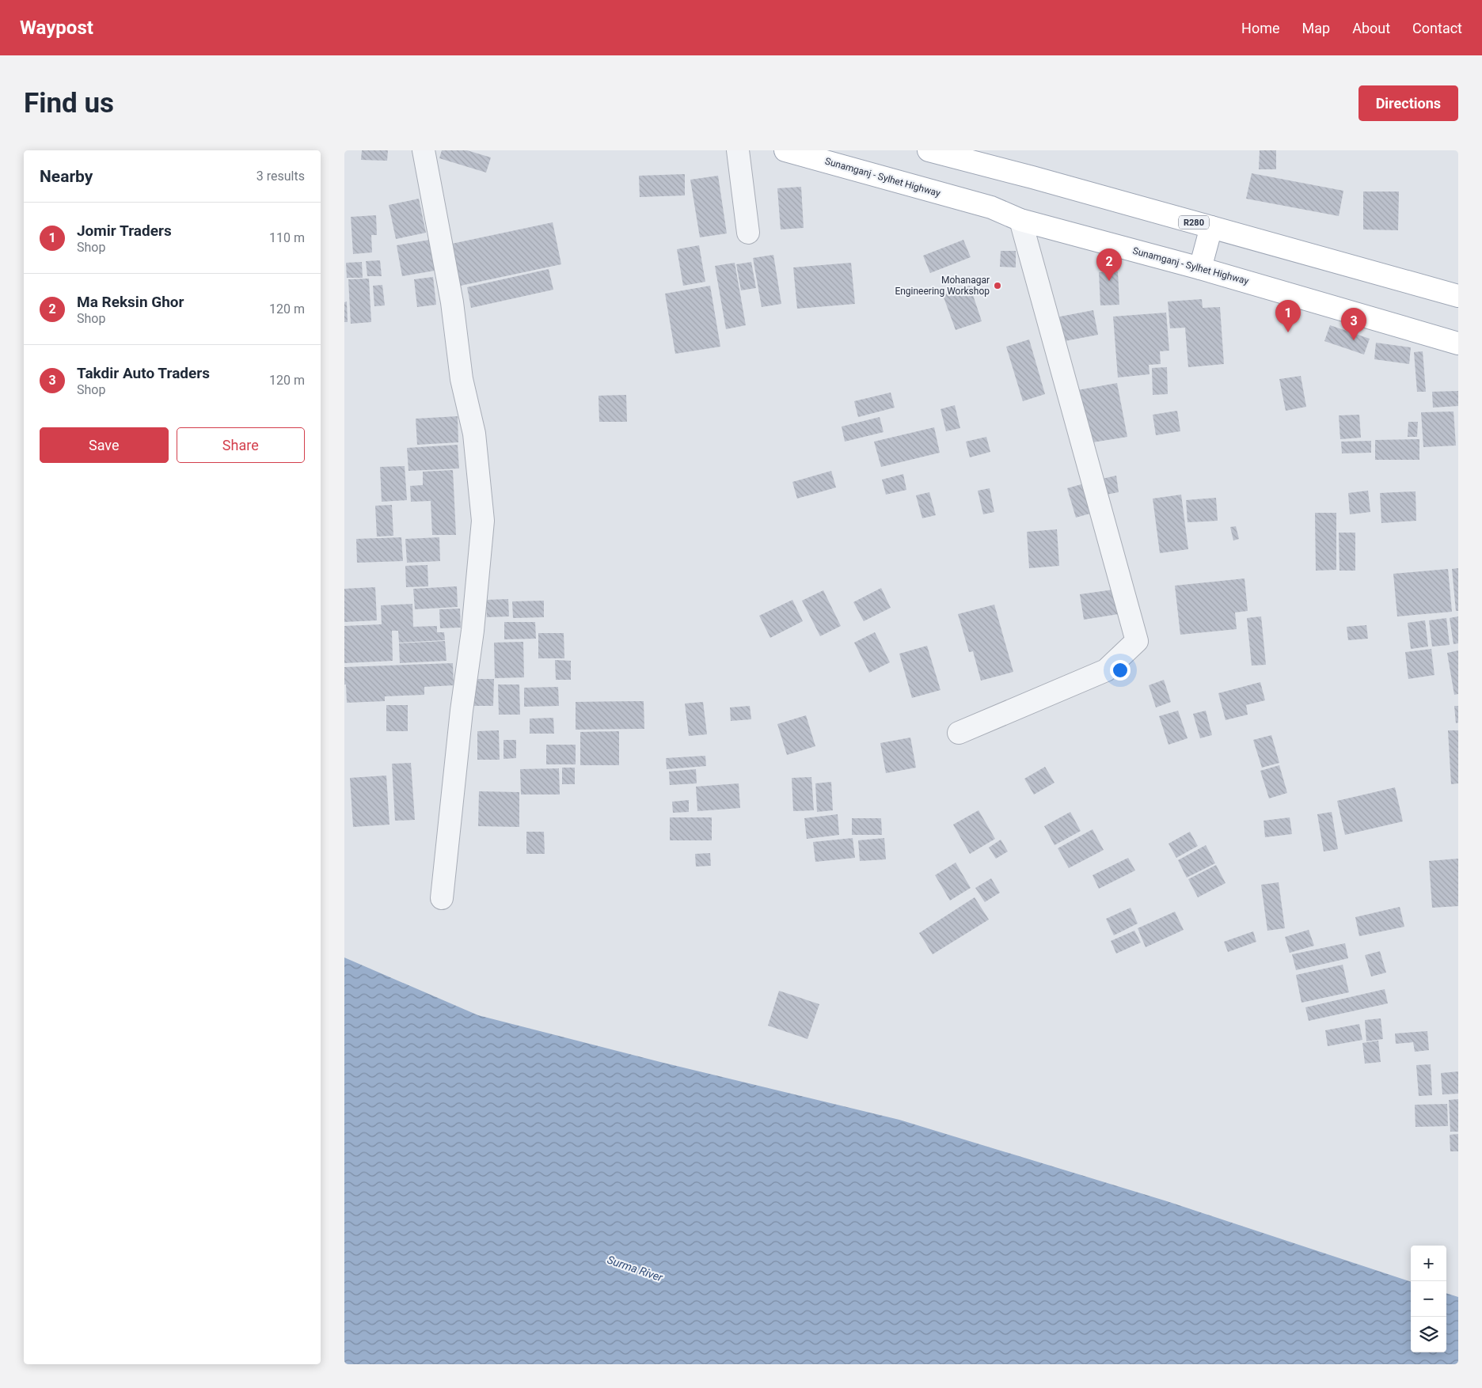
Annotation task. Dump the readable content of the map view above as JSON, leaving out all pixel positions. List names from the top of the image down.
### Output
{
  "streets": {
    "main road": ["Sunamganj - Sylhet Highway", "R280"]
  },
  "water": ["Surma River"],
  "places": ["Mohanagar Engineering Workshop"],
  "page": {
    "header": "Waypost",
    "nav": [
      "Home",
      "Map",
      "About",
      "Contact"
    ],
    "buttons": [
      "Directions",
      ["Save", "Share"]
    ],
    "title": "Find us",
    "heading": ["Nearby", "3 results"],
    "list": [
      {
        "mark": "1",
        "name": "Jomir Traders",
        "note": "Shop",
        "value": "110 m"
      },
      {
        "mark": "2",
        "name": "Ma Reksin Ghor",
        "note": "Shop",
        "value": "120 m"
      },
      {
        "mark": "3",
        "name": "Takdir Auto Traders",
        "note": "Shop",
        "value": "120 m"
      }
    ],
    "pins": ["2", "1", "3"],
    "map_buttons": ["+", "−"]
  }
}
